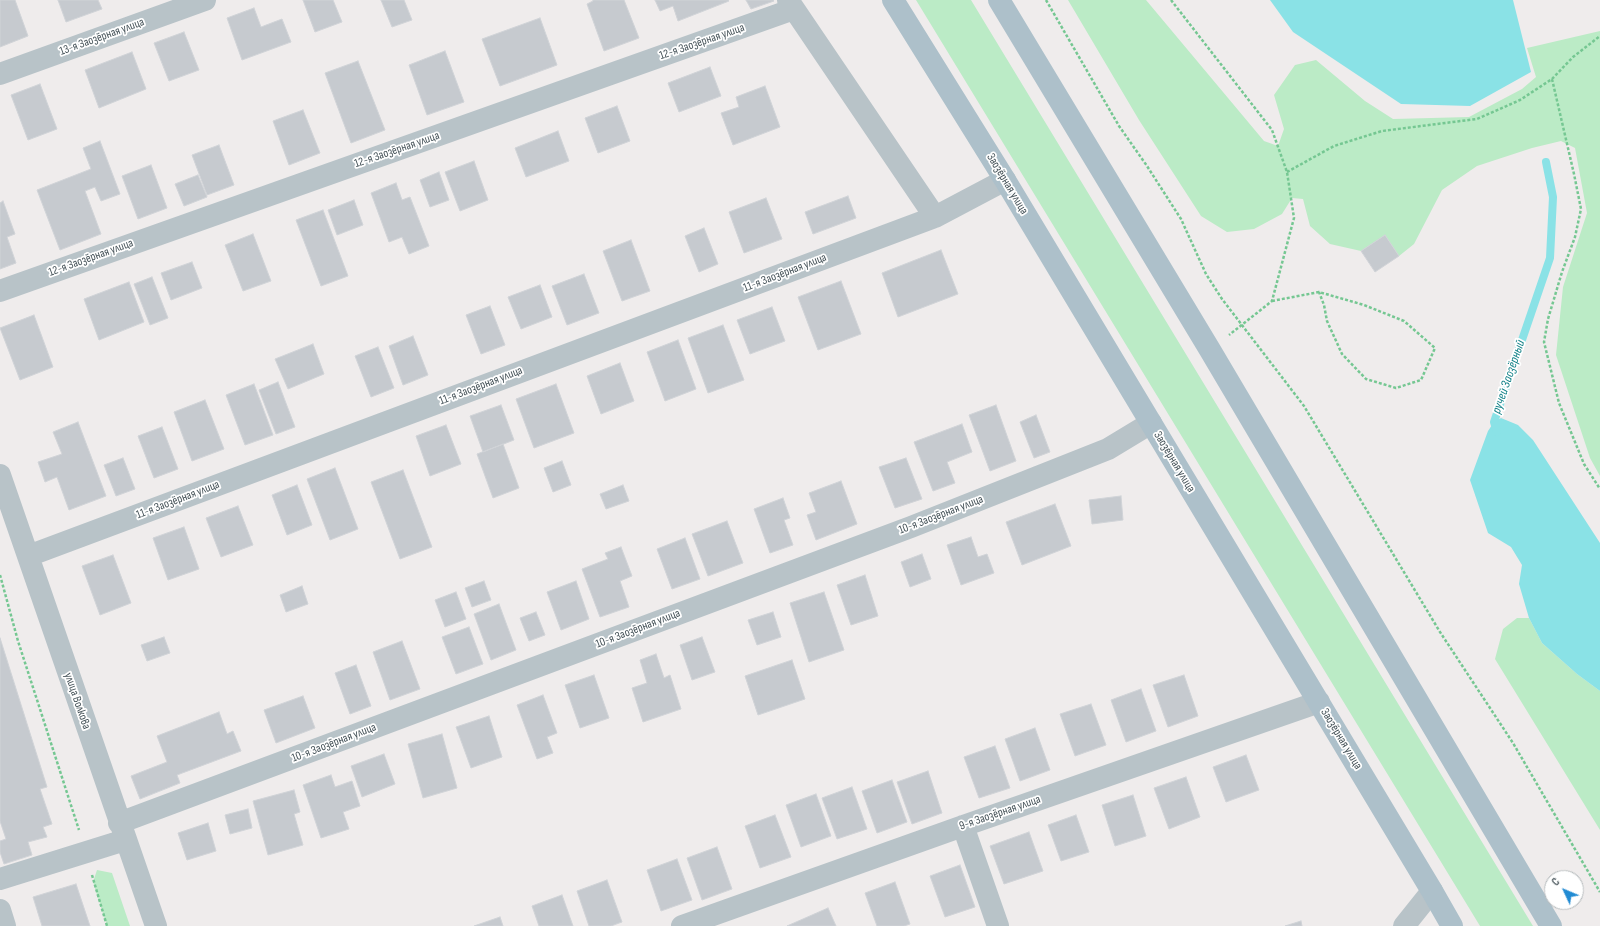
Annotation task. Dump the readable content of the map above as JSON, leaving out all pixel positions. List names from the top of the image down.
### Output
{
  "streets": {
    "main road": ["Заозёрная улица"],
    "street": [
      "13-я Заозёрная улица",
      "12-я Заозёрная улица",
      "11-я Заозёрная улица",
      "10-я Заозёрная улица",
      "улица Волкова",
      "9-я Заозёрная улица"
    ]
  },
  "crossings": [
    ["Заозёрная улица", "11-я Заозёрная улица"],
    ["Заозёрная улица", "10-я Заозёрная улица"],
    ["Заозёрная улица", "9-я Заозёрная улица"],
    ["11-я Заозёрная улица", "улица Волкова"],
    ["10-я Заозёрная улица", "улица Волкова"]
  ],
  "water": ["ручей Заозёрный"],
  "north": "top left"
}
